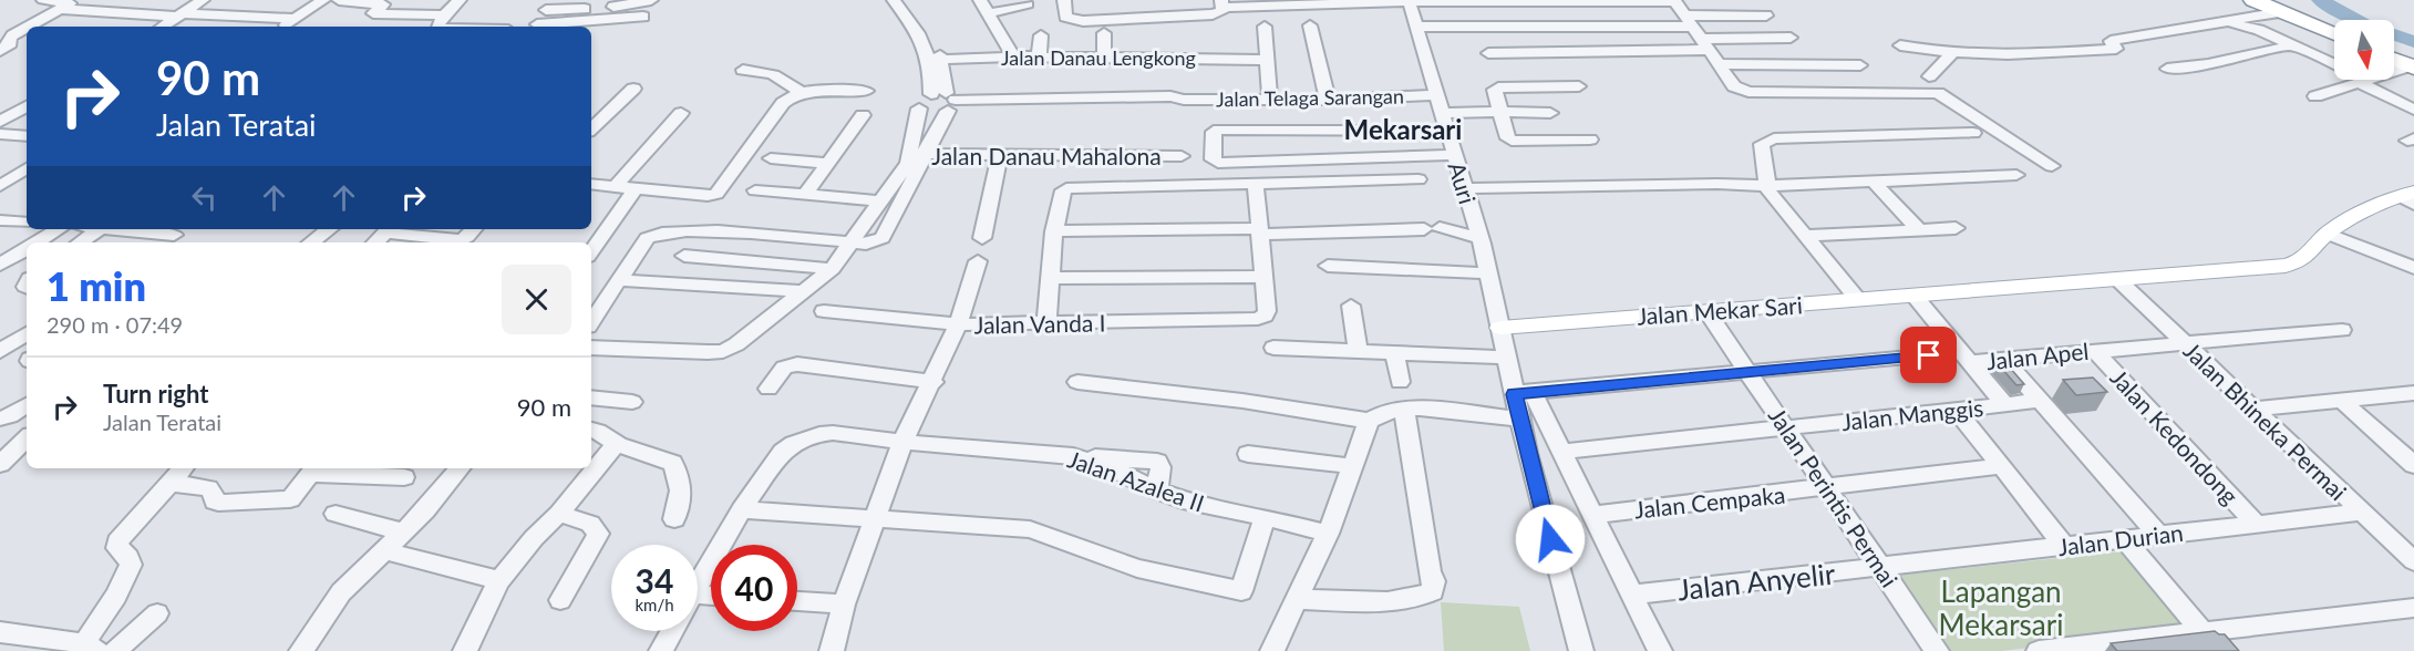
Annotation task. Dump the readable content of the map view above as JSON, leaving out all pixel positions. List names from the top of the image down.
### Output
{
  "streets": {
    "main road": ["Jalan Mekar Sari"],
    "street": [
      "Jalan Danau Lengkong",
      "Jalan Telaga Sarangan",
      "Jalan Danau Mahalona",
      "Auri",
      "Jalan Vanda I",
      "Jalan Apel",
      "Jalan Manggis",
      "Jalan Bhineka Permai",
      "Jalan Kedondong",
      "Jalan Azalea II",
      "Jalan Perintis Permai",
      "Jalan Cempaka",
      "Jalan Durian",
      "Jalan Anyelir"
    ]
  },
  "crossings": [
    ["Jalan Telaga Sarangan", "Auri"],
    ["Auri", "Jalan Mekar Sari"],
    ["Jalan Mekar Sari", "Jalan Bhineka Permai"],
    ["Jalan Mekar Sari", "Jalan Perintis Permai"],
    ["Jalan Apel", "Jalan Bhineka Permai"],
    ["Jalan Apel", "Jalan Kedondong"],
    ["Jalan Apel", "Jalan Perintis Permai"],
    ["Jalan Manggis", "Jalan Perintis Permai"],
    ["Jalan Bhineka Permai", "Jalan Durian"],
    ["Jalan Kedondong", "Jalan Durian"],
    ["Jalan Perintis Permai", "Jalan Cempaka"],
    ["Jalan Perintis Permai", "Jalan Durian"],
    ["Jalan Perintis Permai", "Jalan Anyelir"],
    ["Jalan Durian", "Jalan Anyelir"]
  ],
  "districts": ["Mekarsari"],
  "parks": ["Lapangan Mekarsari"],
  "north": "bottom",
  "page": {
    "turn": ["90 m", "Jalan Teratai"],
    "heading": ["1 min", "290 m · 07:49"],
    "list": [
      {
        "name": "Turn right",
        "note": "Jalan Teratai",
        "value": "90 m"
      }
    ],
    "speed": "34 km/h",
    "limit": "40"
  }
}
